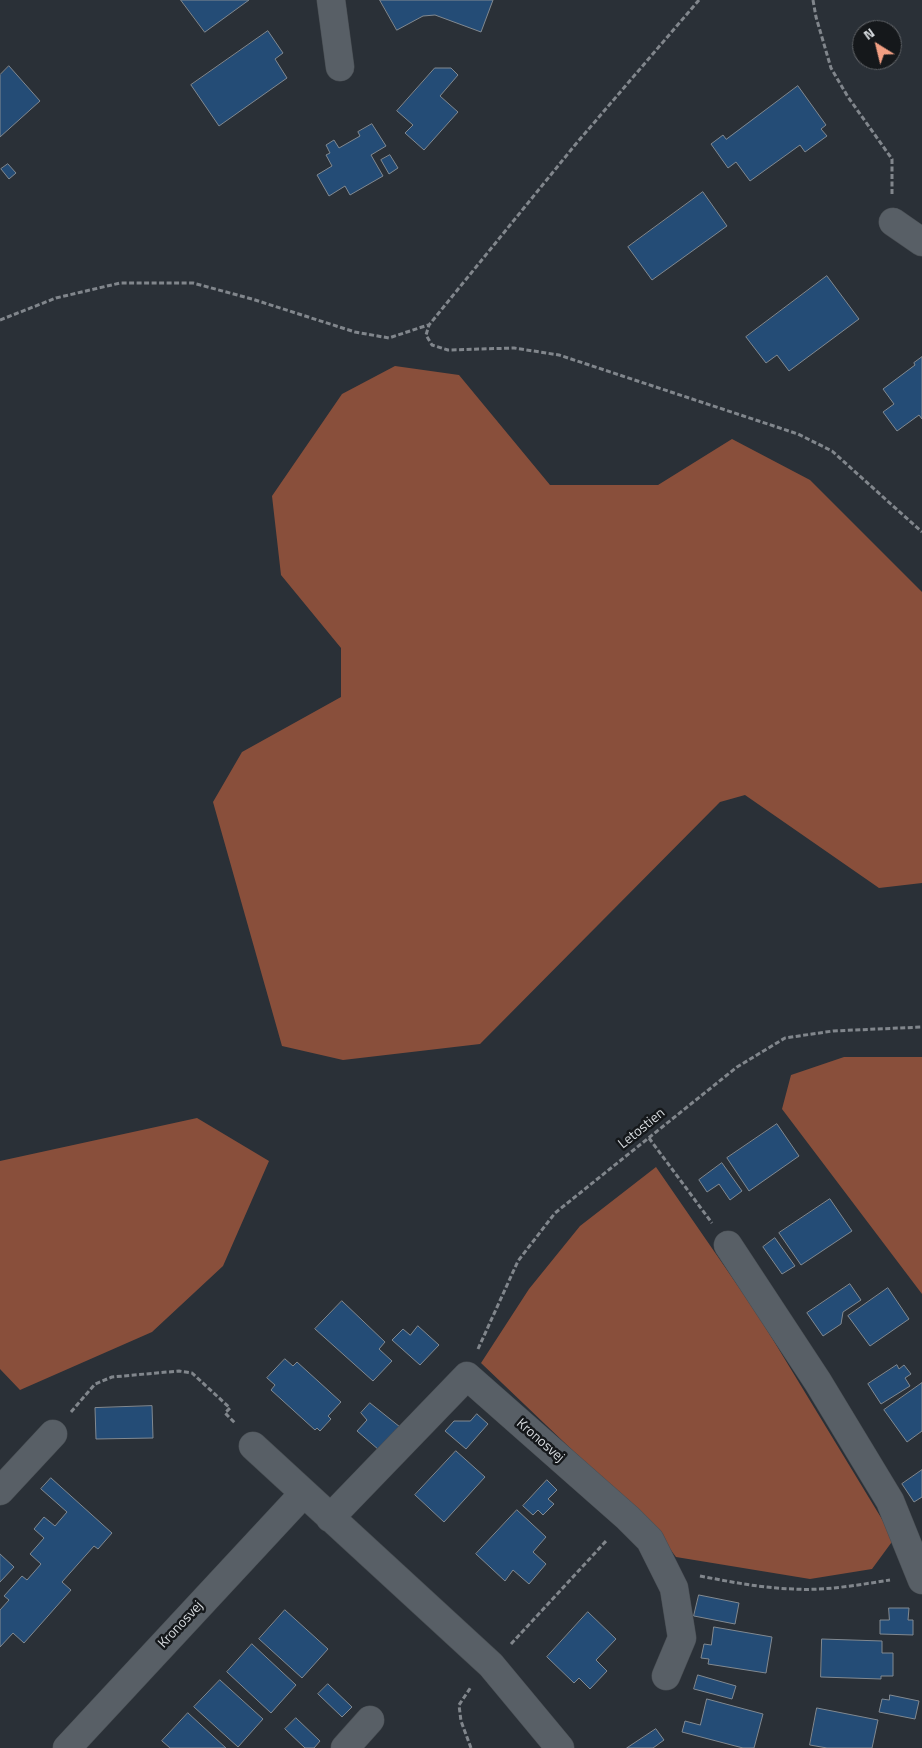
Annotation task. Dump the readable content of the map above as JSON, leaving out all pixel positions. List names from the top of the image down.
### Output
{
  "streets": {
    "street": ["Kronosvej"],
    "path": ["Letostien"]
  },
  "crossings": [
    ["Letostien", "Kronosvej"]
  ],
  "north": "top left"
}
